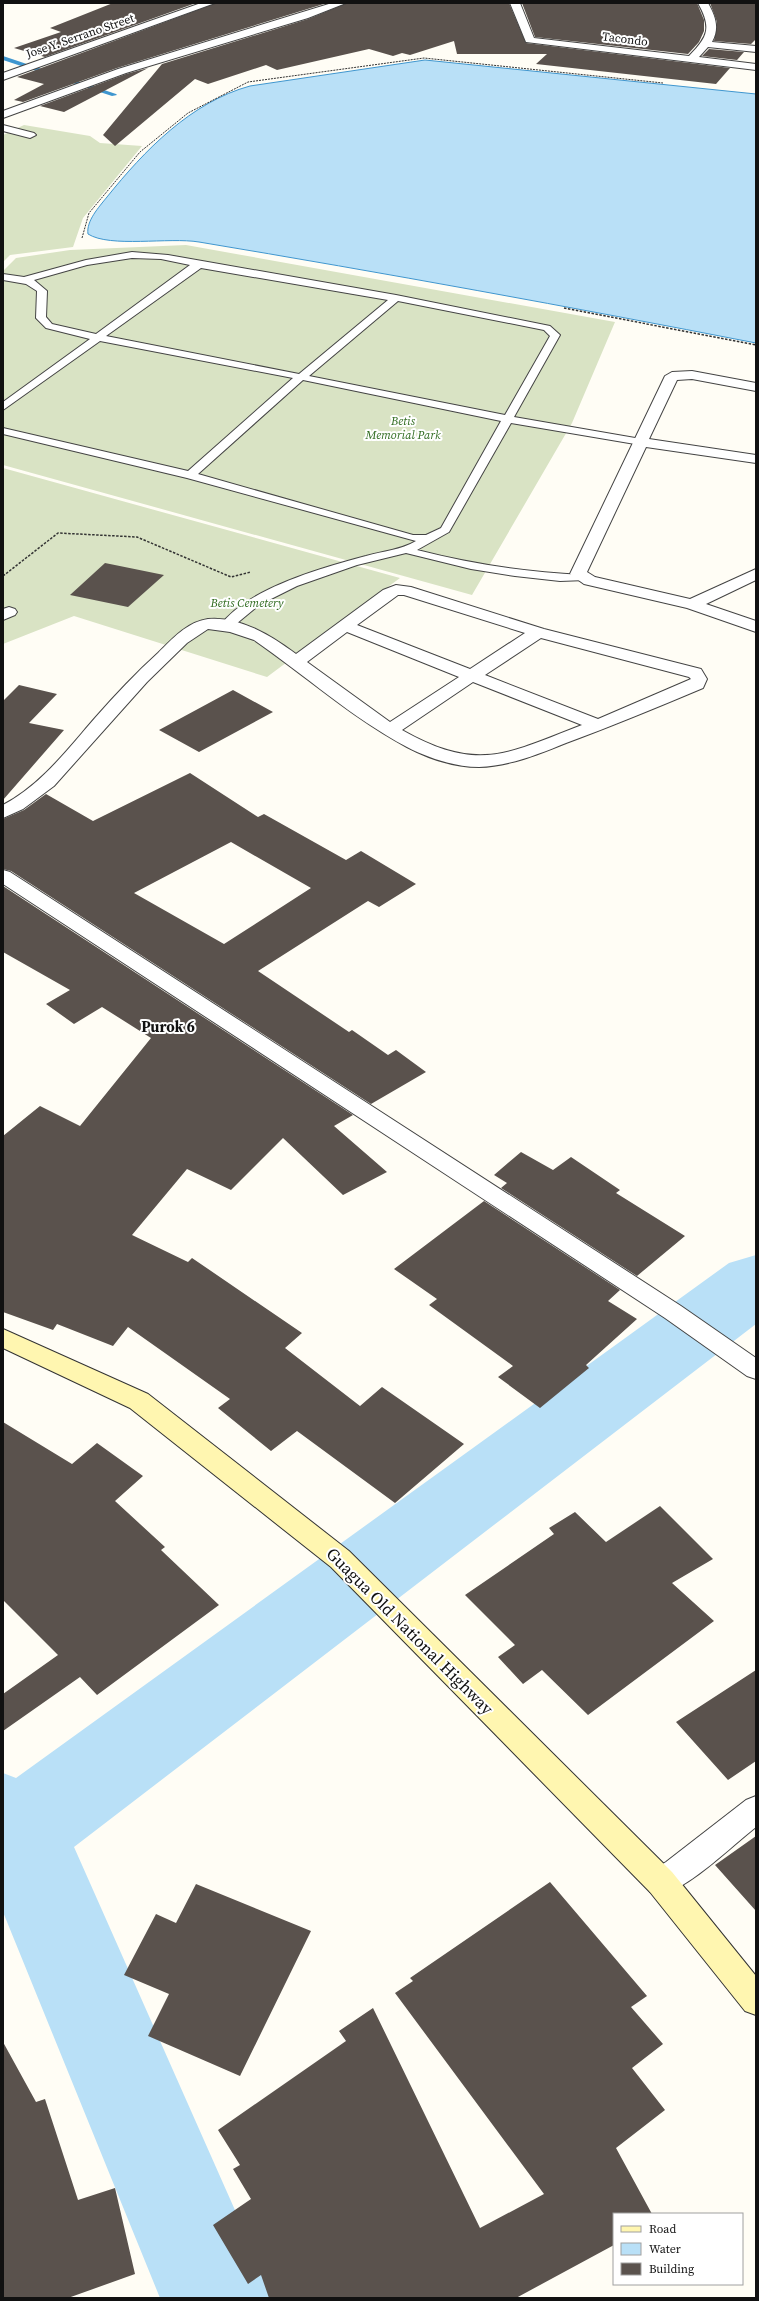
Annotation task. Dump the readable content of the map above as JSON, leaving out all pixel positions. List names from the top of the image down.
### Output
{
  "streets": {
    "main road": ["Guagua Old National Highway"],
    "street": ["Jose Y. Serrano Street", "Tacondo"]
  },
  "districts": ["Purok 6"],
  "parks": ["Betis Memorial Park", "Betis Cemetery"],
  "legend": ["Road", "Water", "Building"]
}
